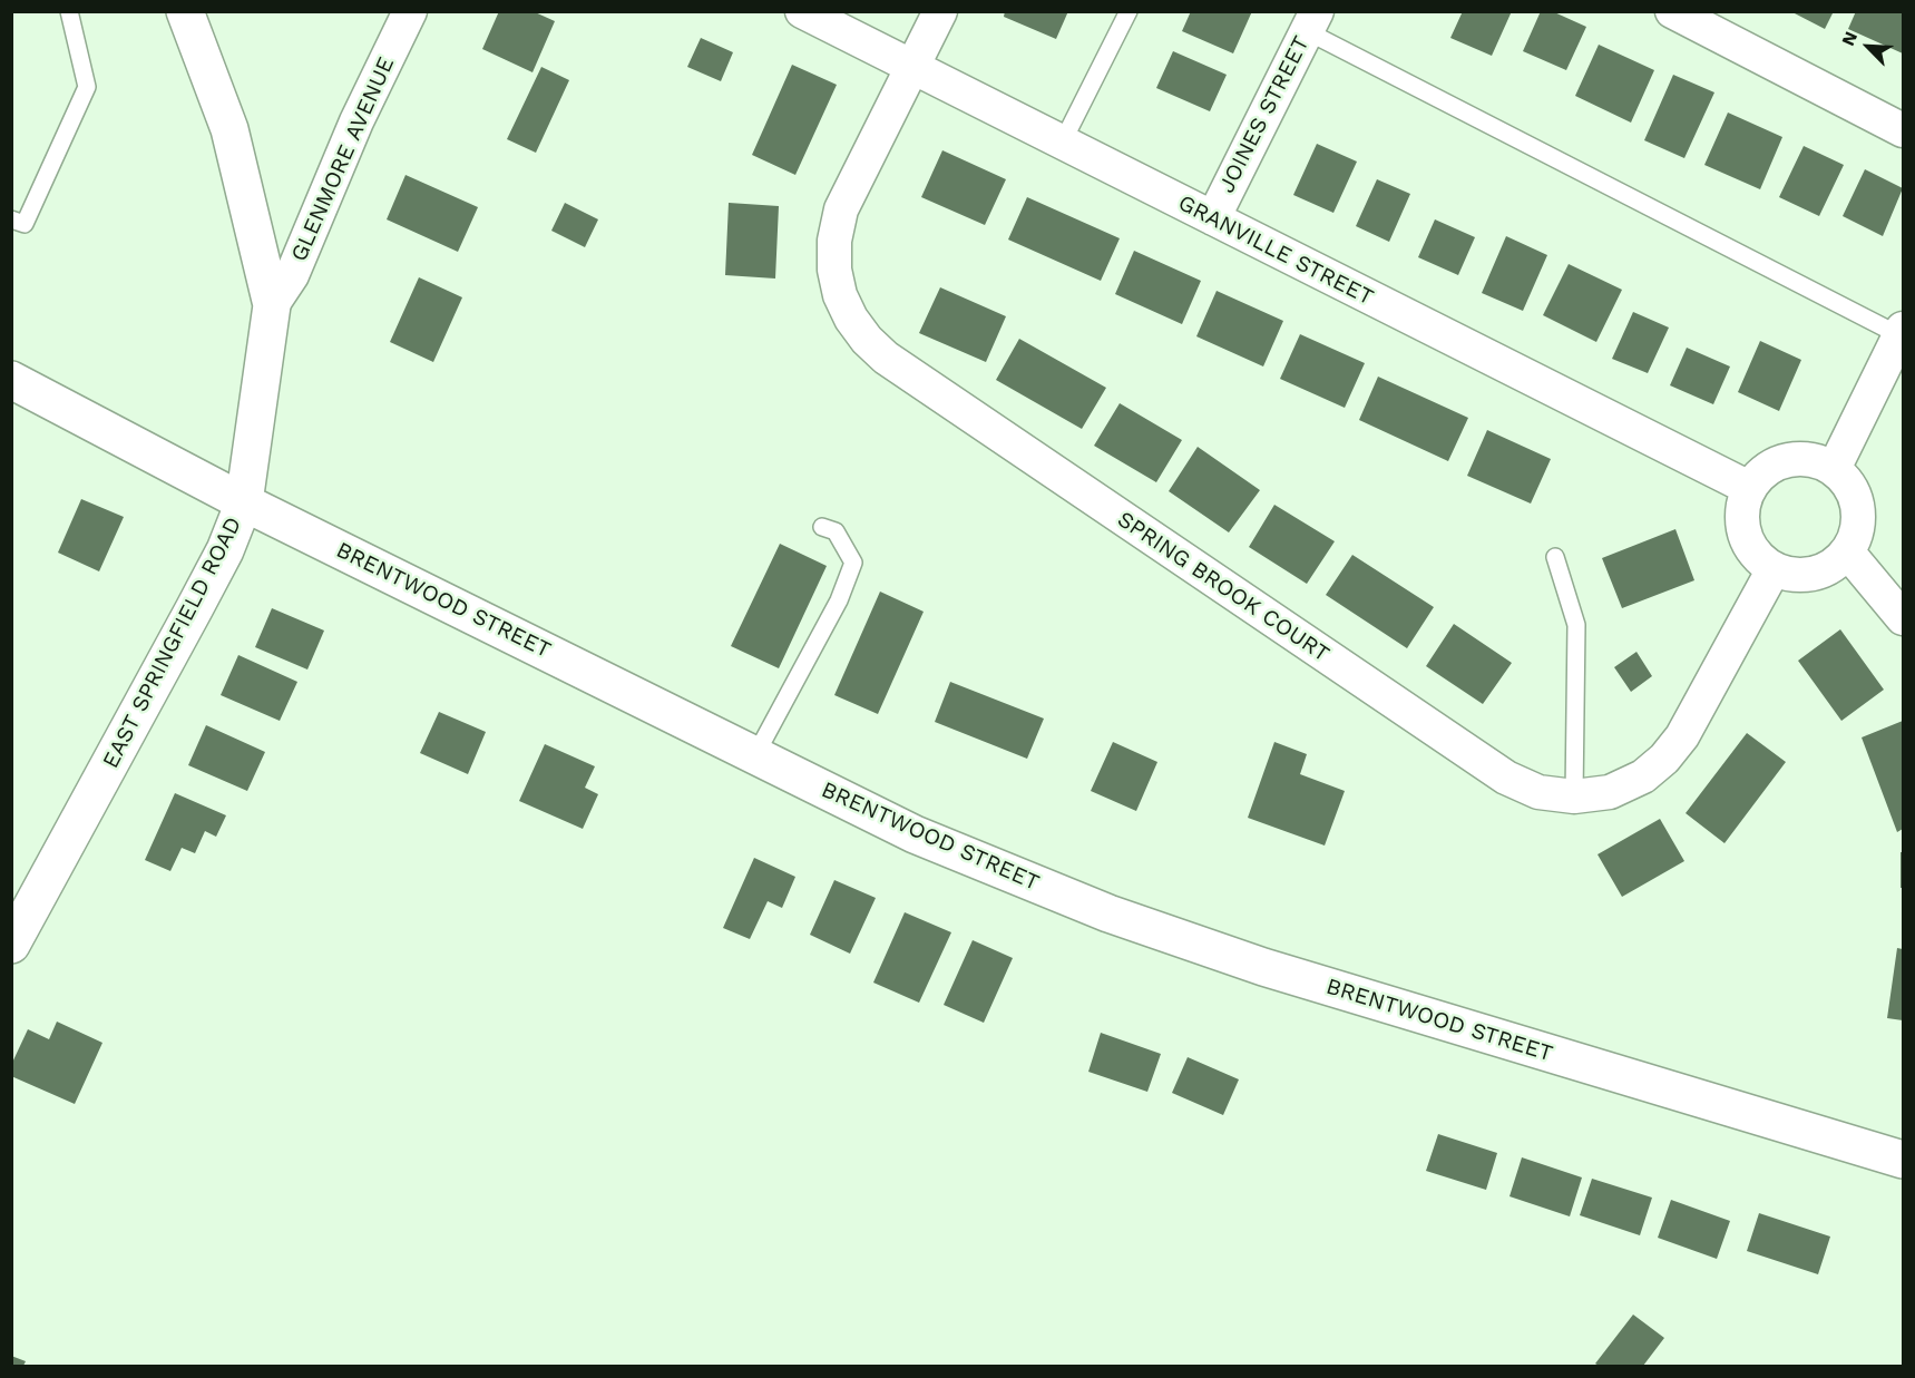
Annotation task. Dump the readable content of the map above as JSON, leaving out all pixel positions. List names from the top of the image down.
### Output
{
  "streets": {
    "main road": ["BRENTWOOD STREET", "EAST SPRINGFIELD ROAD"],
    "street": [
      "JOINES STREET",
      "GLENMORE AVENUE",
      "GRANVILLE STREET",
      "SPRING BROOK COURT"
    ]
  },
  "crossings": [
    ["JOINES STREET", "GRANVILLE STREET"],
    ["GLENMORE AVENUE", "EAST SPRINGFIELD ROAD"],
    ["GRANVILLE STREET", "SPRING BROOK COURT"],
    ["BRENTWOOD STREET", "EAST SPRINGFIELD ROAD"]
  ],
  "north": "top left"
}
